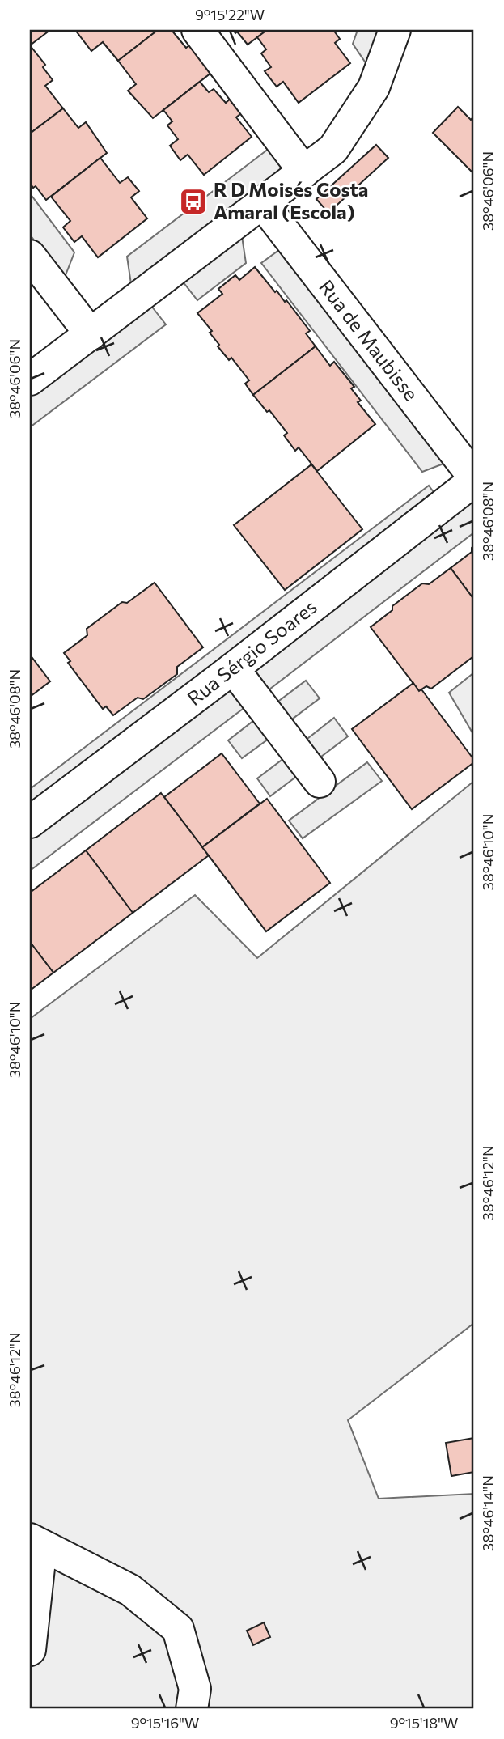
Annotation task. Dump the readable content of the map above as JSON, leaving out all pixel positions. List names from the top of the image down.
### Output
{
  "streets": {
    "street": ["Rua de Maubisse", "Rua Sérgio Soares"]
  },
  "crossings": [
    ["Rua de Maubisse", "Rua Sérgio Soares"]
  ],
  "places": {
    "bus stop": ["R D Moisés Costa Amaral (Escola)"]
  },
  "coordinates": [
    "9°15'22\"W",
    "38°46'06\"N",
    "38°46'08\"N",
    "38°46'10\"N",
    "38°46'12\"N",
    "38°46'14\"N",
    "9°15'16\"W",
    "9°15'18\"W"
  ]
}
